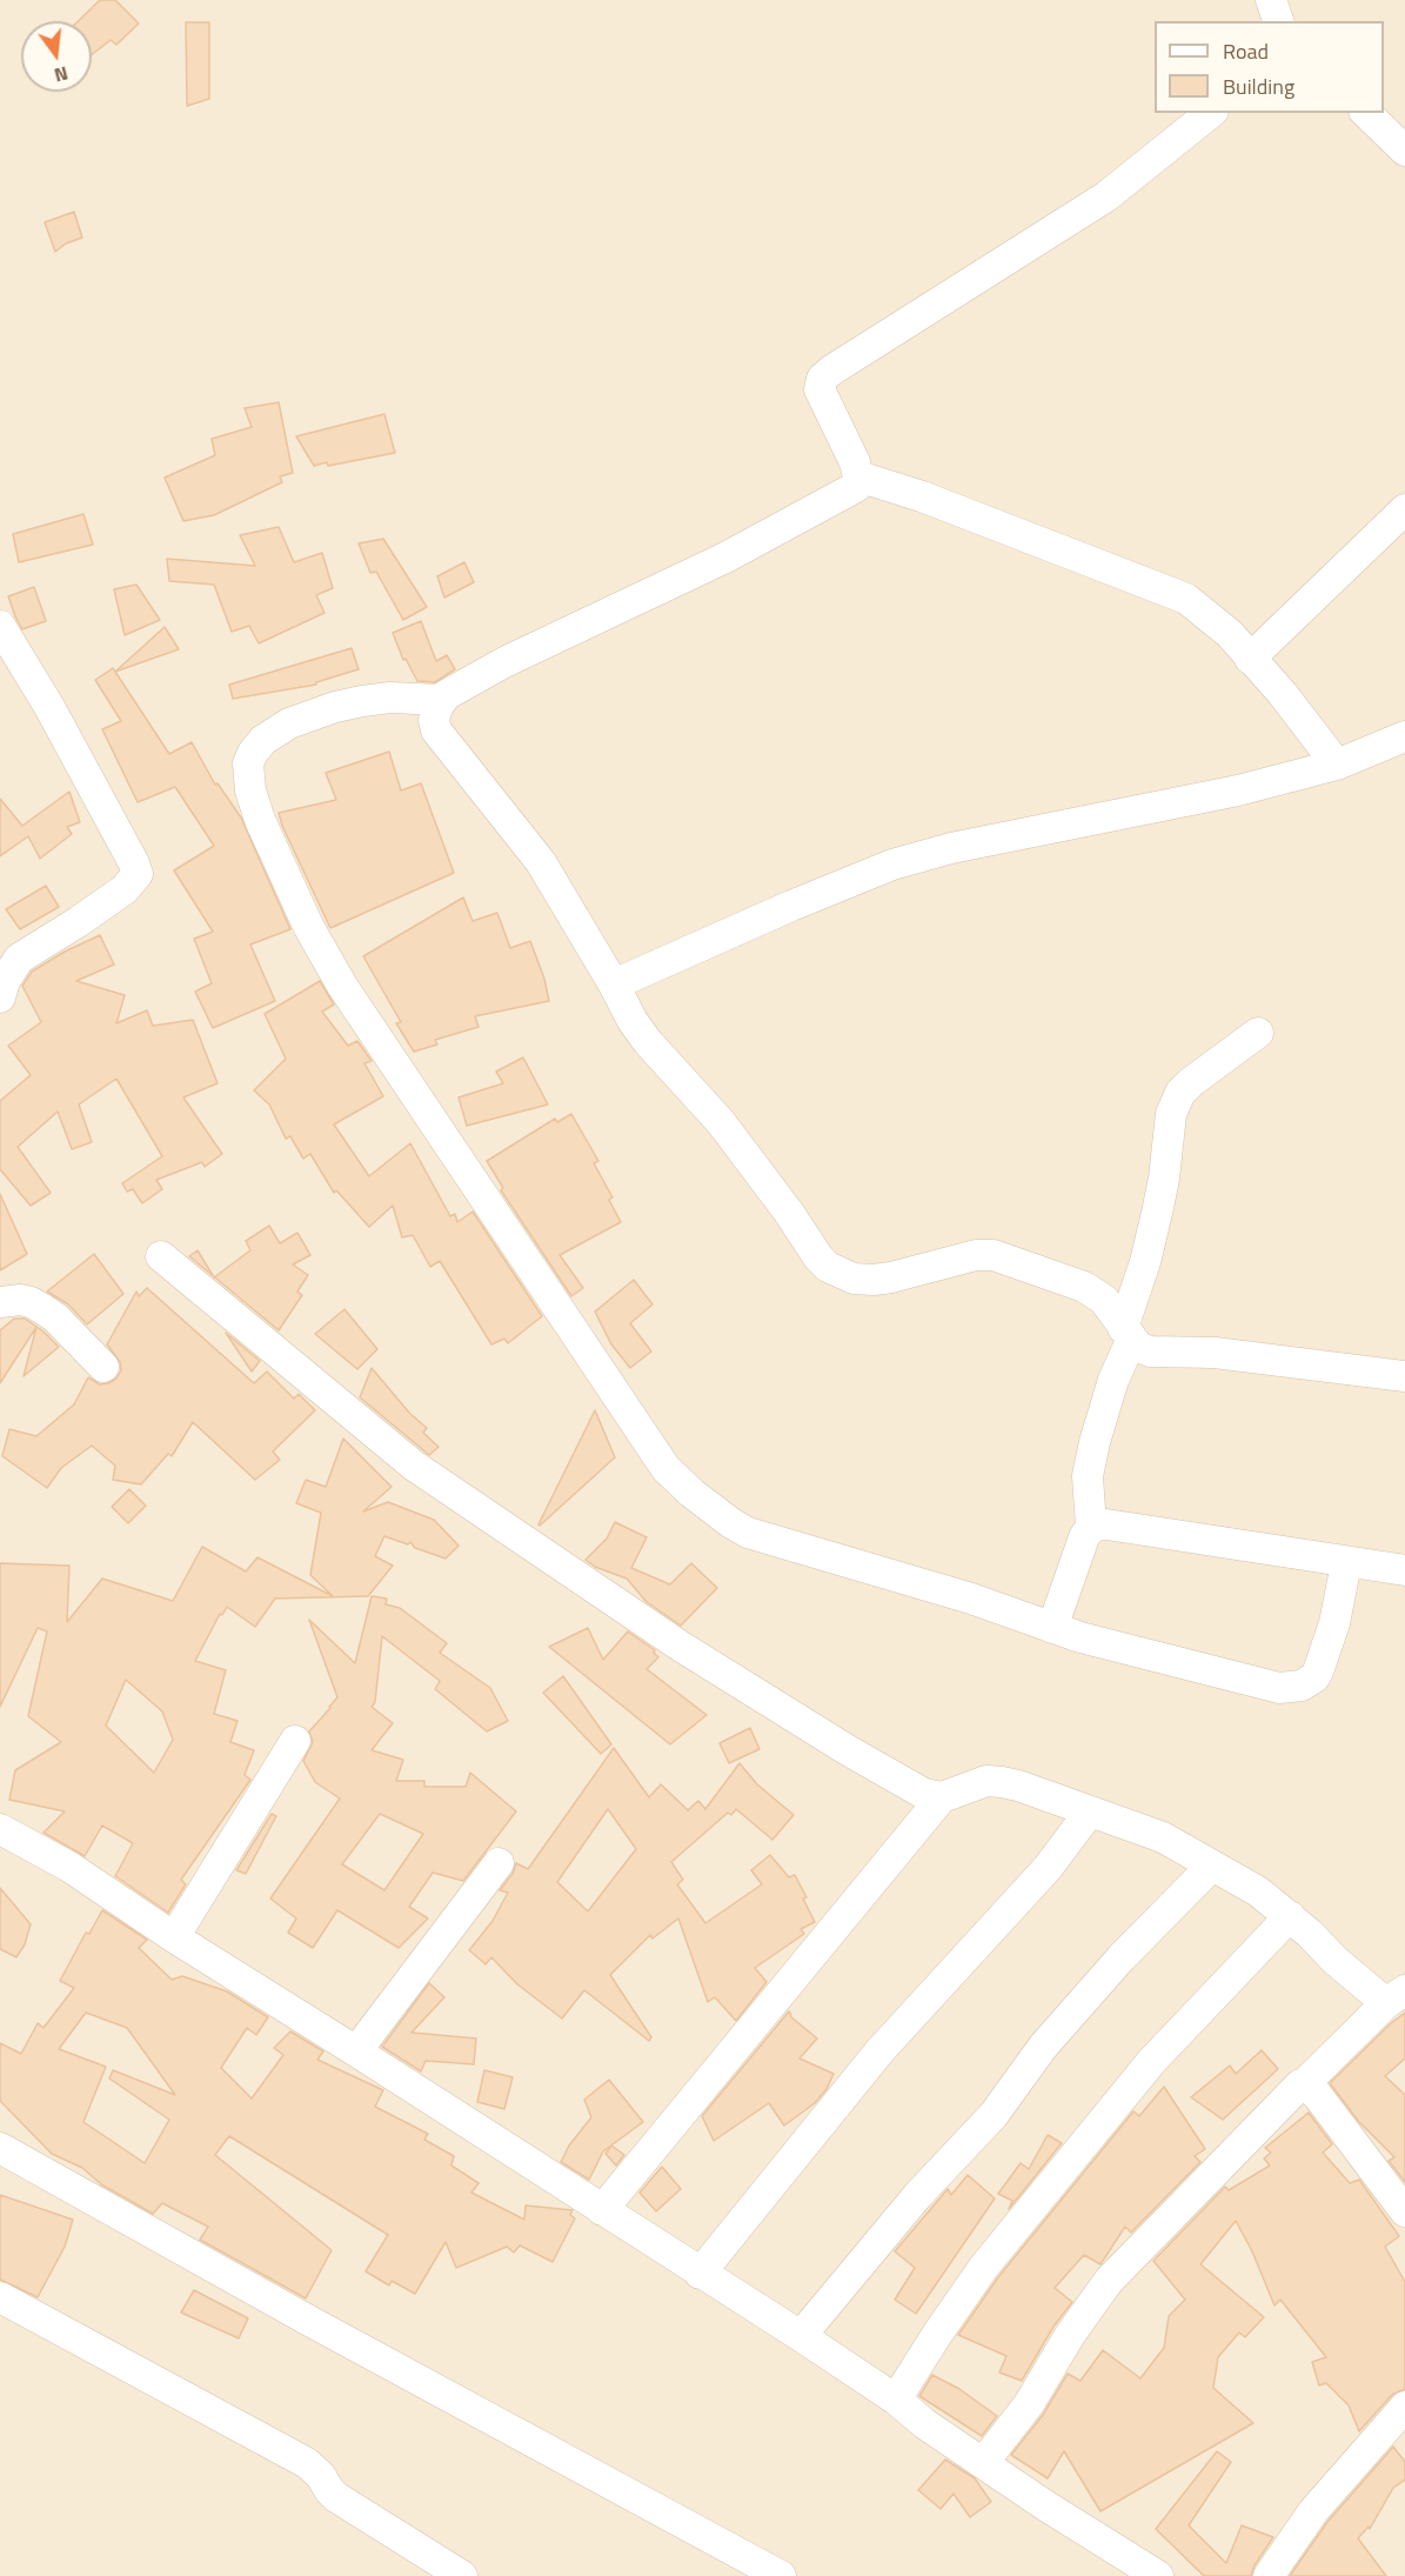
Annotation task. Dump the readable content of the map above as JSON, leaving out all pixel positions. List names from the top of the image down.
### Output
{
  "legend": ["Road", "Building"],
  "north": "bottom"
}
